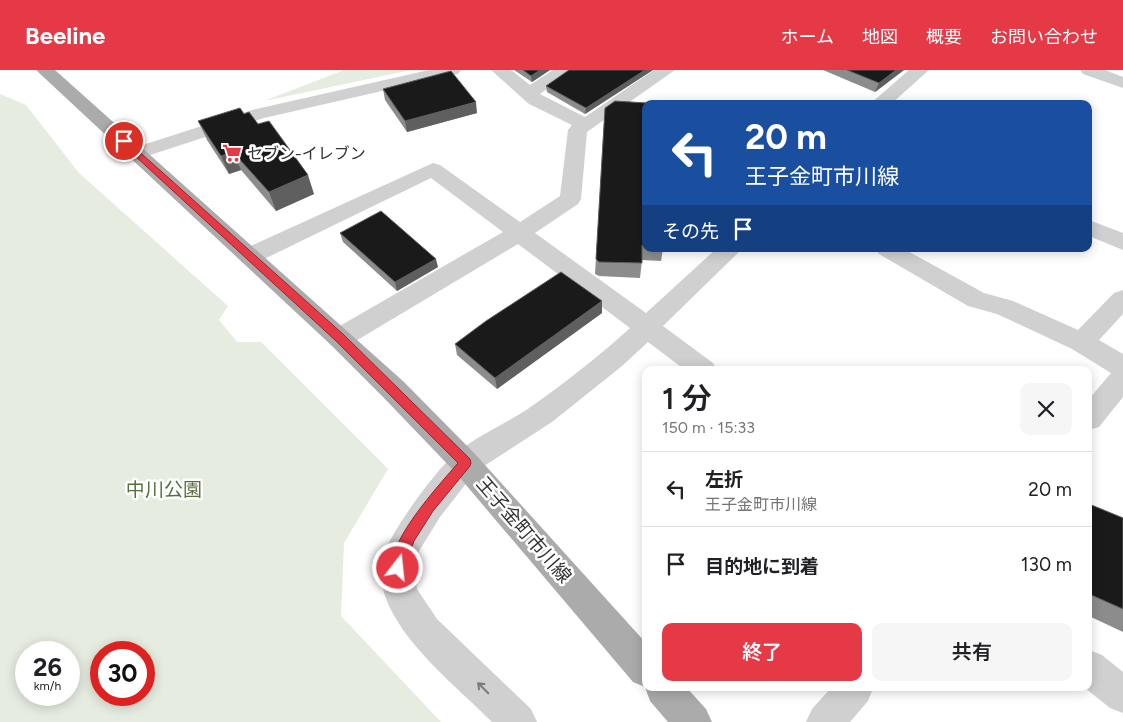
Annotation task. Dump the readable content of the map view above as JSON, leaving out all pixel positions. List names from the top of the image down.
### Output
{
  "streets": {
    "main road": ["王子金町市川線"]
  },
  "parks": ["中川公園"],
  "places": {
    "supermarket": ["セブン-イレブン"]
  },
  "page": {
    "header": "Beeline",
    "nav": [
      "ホーム",
      "地図",
      "概要",
      "お問い合わせ"
    ],
    "turn": ["20 m", "王子金町市川線"],
    "then": "その先",
    "heading": ["1 分", "150 m · 15:33"],
    "list": [
      {
        "name": "左折",
        "note": "王子金町市川線",
        "value": "20 m"
      },
      {
        "name": "目的地に到着",
        "value": "130 m"
      }
    ],
    "buttons": ["終了", "共有"],
    "speed": "26 km/h",
    "limit": "30"
  }
}
